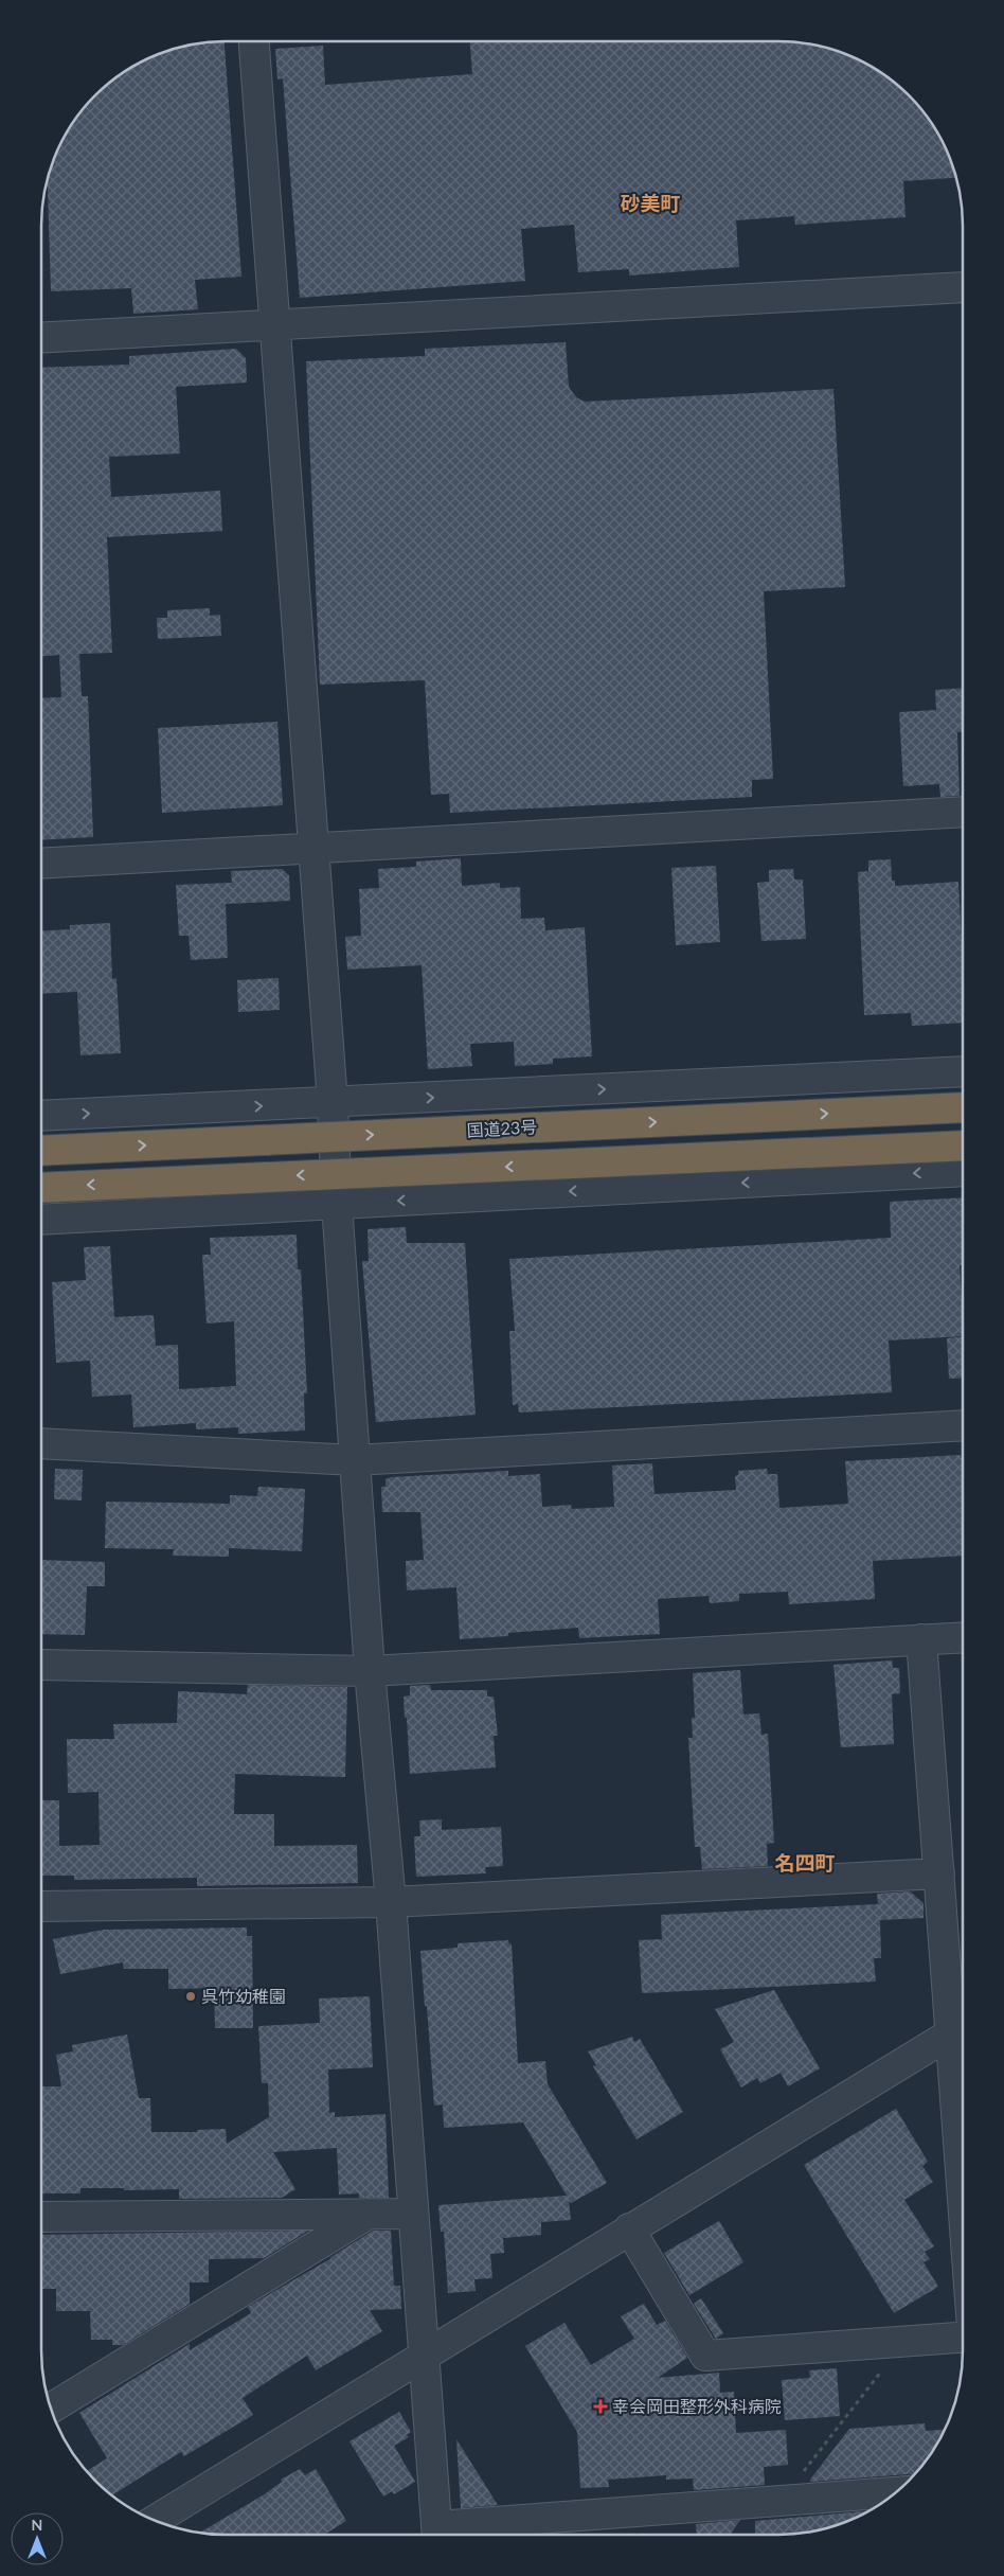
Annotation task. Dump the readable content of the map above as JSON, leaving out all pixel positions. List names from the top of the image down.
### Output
{
  "streets": {
    "highway": ["国道23号"]
  },
  "districts": ["砂美町", "名四町"],
  "places": {
    "other": ["呉竹幼稚園"],
    "health": ["幸会岡田整形外科病院"]
  },
  "north": "top"
}
